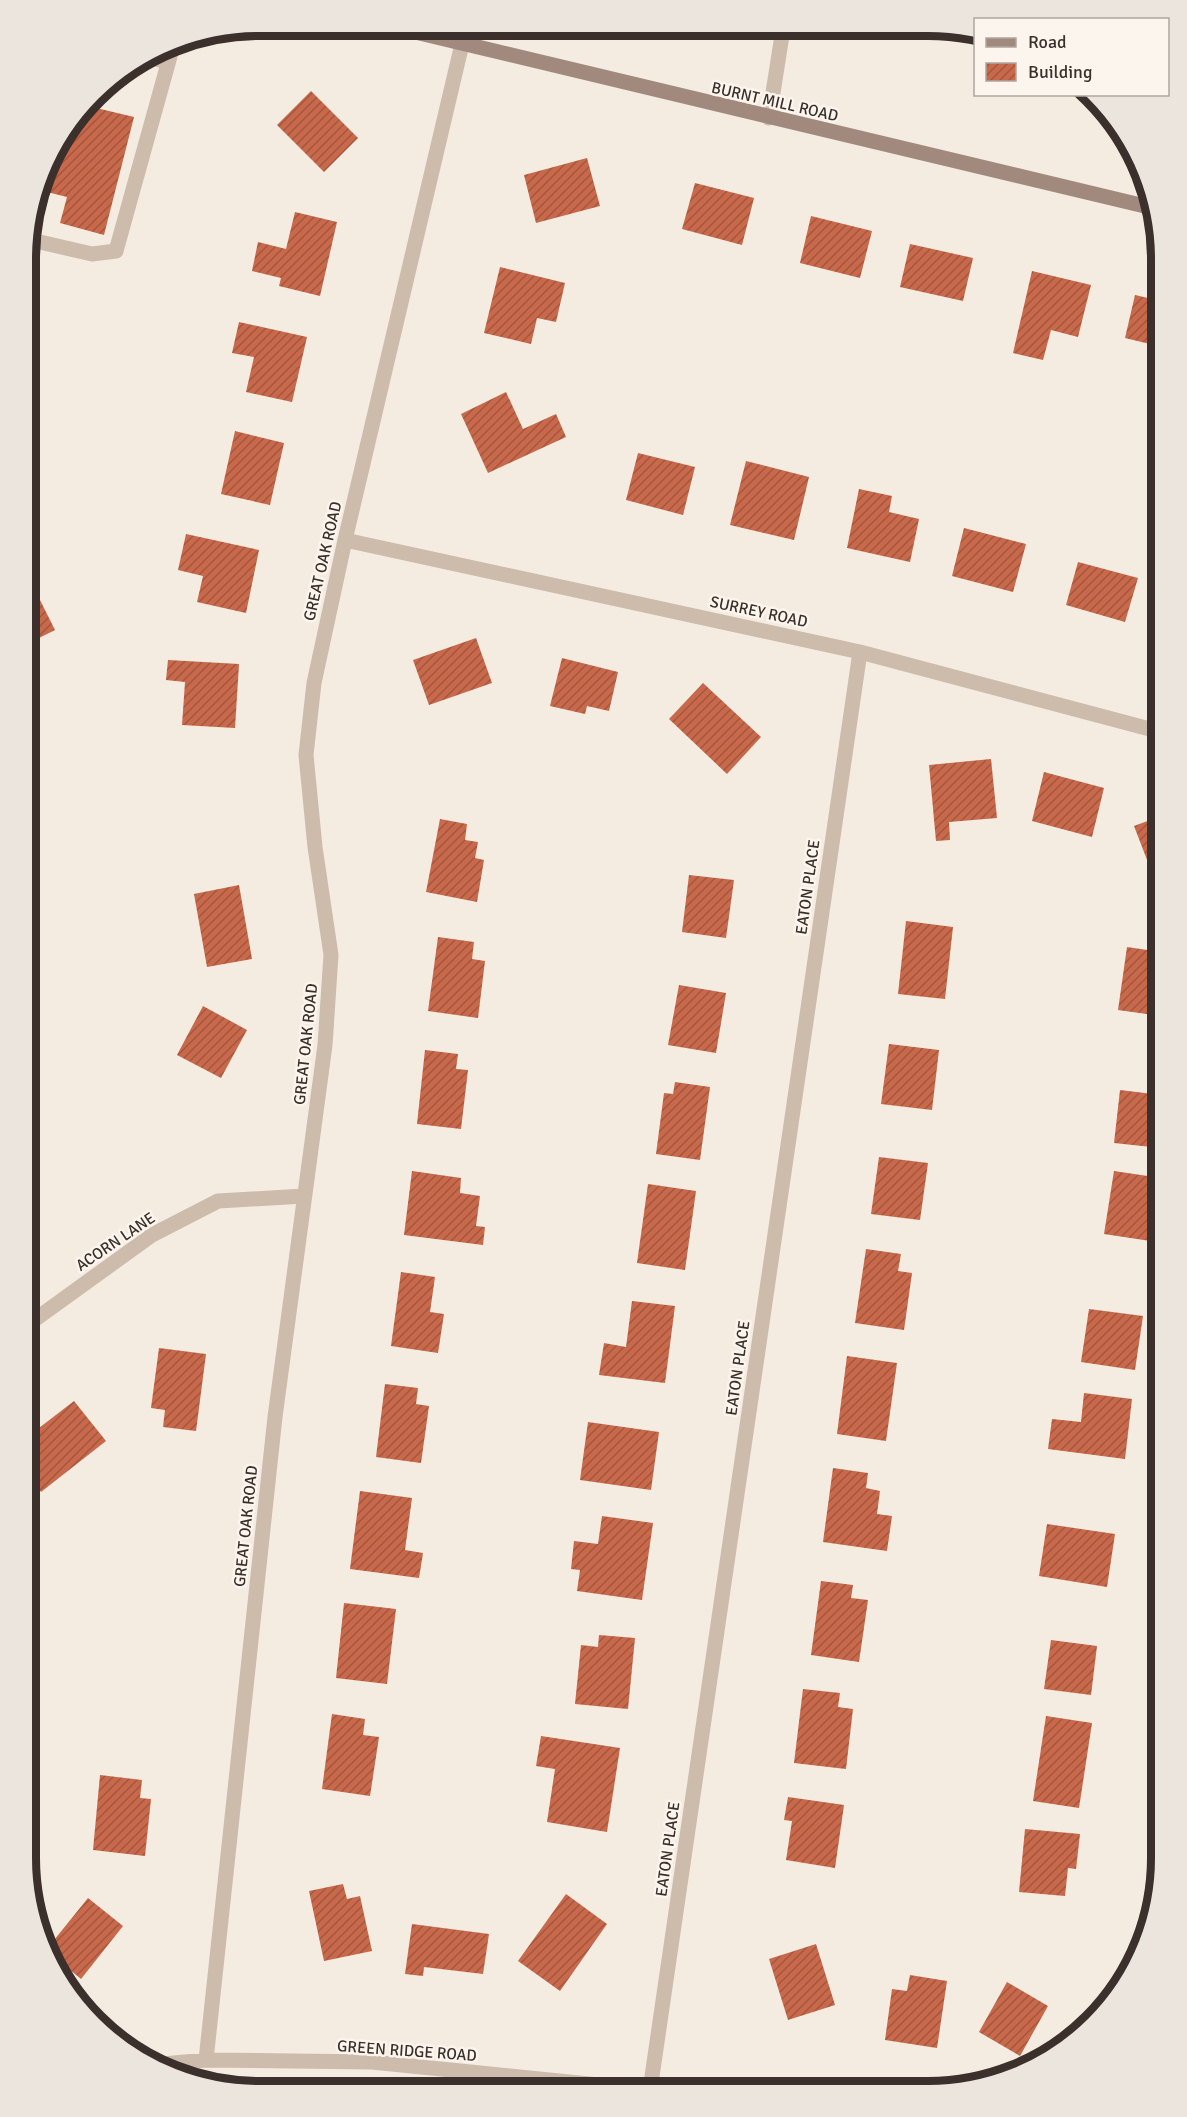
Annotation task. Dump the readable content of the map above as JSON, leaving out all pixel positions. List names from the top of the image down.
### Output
{
  "streets": {
    "main road": ["BURNT MILL ROAD"],
    "street": [
      "GREAT OAK ROAD",
      "SURREY ROAD",
      "EATON PLACE",
      "ACORN LANE",
      "GREEN RIDGE ROAD"
    ]
  },
  "crossings": [
    ["BURNT MILL ROAD", "GREAT OAK ROAD"],
    ["GREAT OAK ROAD", "SURREY ROAD"],
    ["GREAT OAK ROAD", "ACORN LANE"],
    ["GREAT OAK ROAD", "GREEN RIDGE ROAD"],
    ["SURREY ROAD", "EATON PLACE"]
  ],
  "legend": ["Road", "Building"]
}
